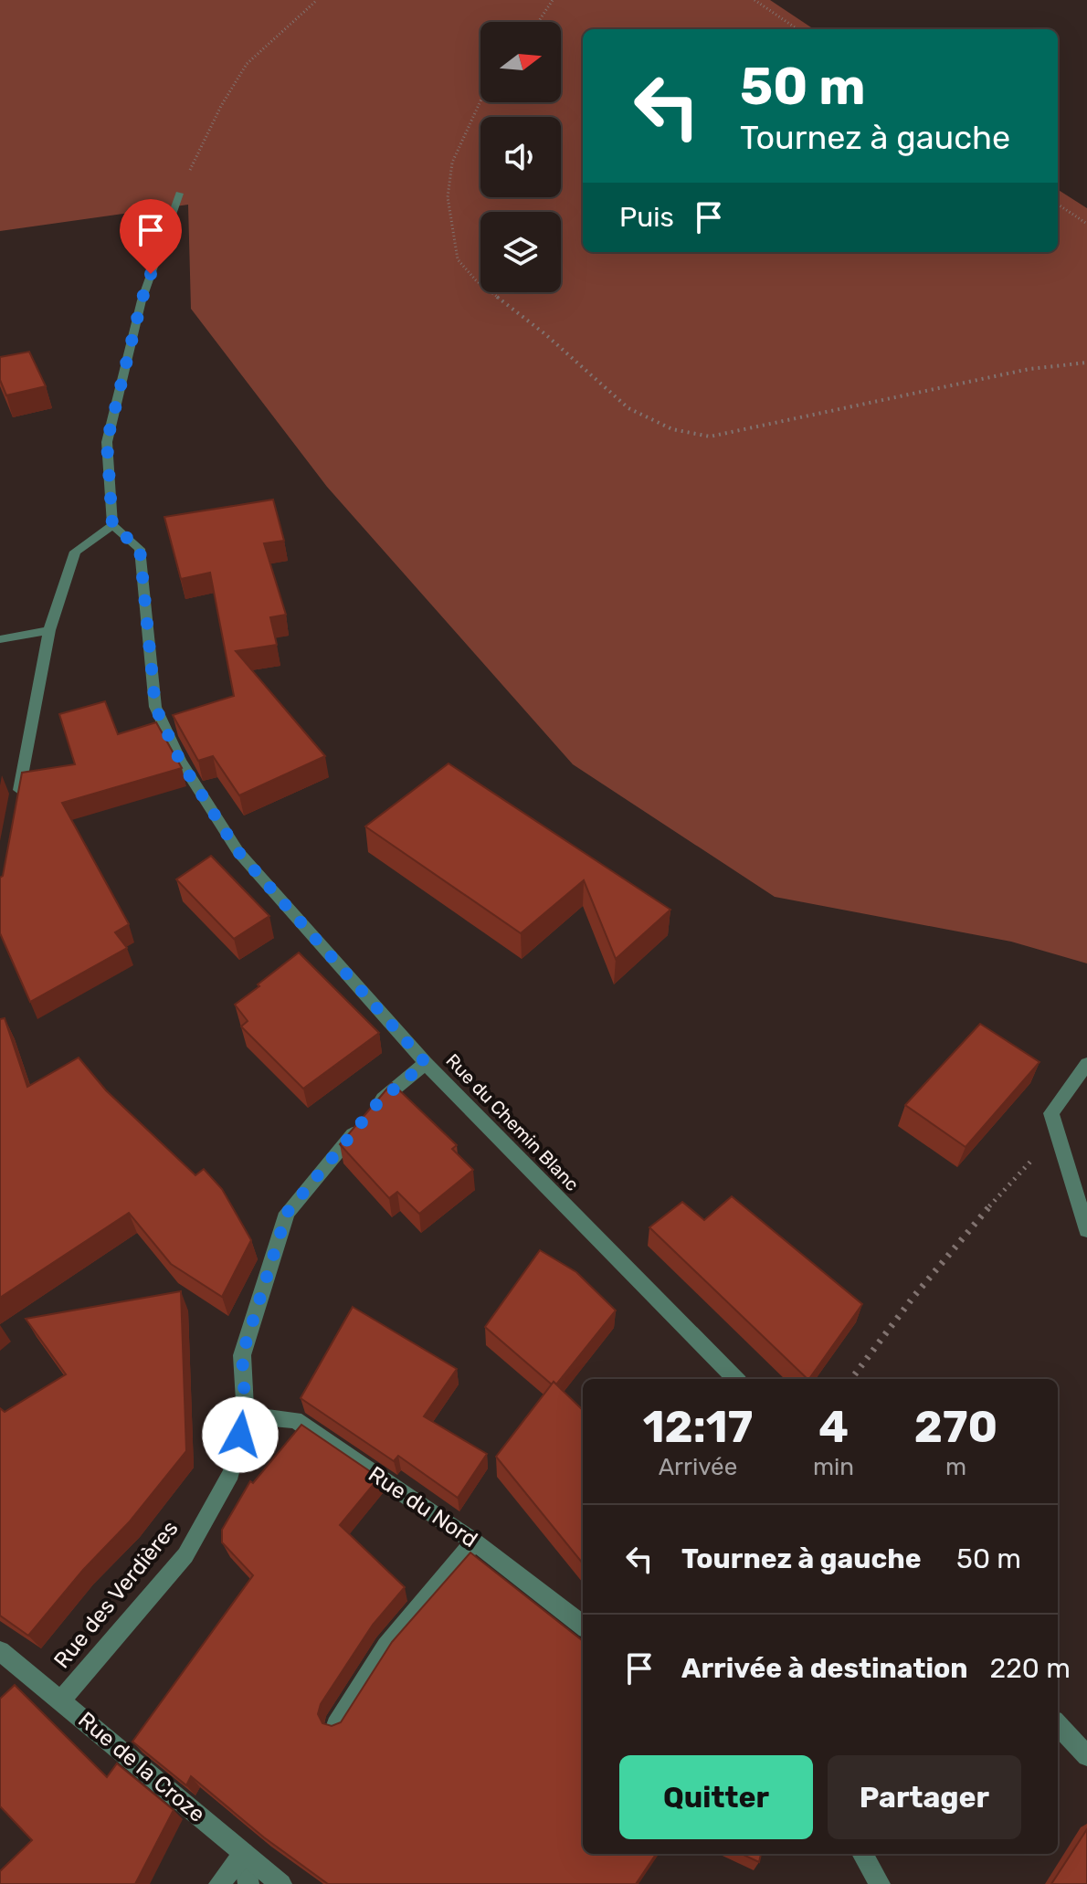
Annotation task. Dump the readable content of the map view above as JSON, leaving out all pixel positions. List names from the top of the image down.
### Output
{
  "streets": {
    "street": [
      "Rue du Chemin Blanc",
      "Rue du Nord",
      "Rue des Verdières",
      "Rue de la Croze"
    ]
  },
  "crossings": [
    ["Rue du Chemin Blanc", "Rue des Verdières"],
    ["Rue du Nord", "Rue des Verdières"],
    ["Rue des Verdières", "Rue de la Croze"]
  ],
  "north": "right",
  "page": {
    "turn": ["50 m", "Tournez à gauche"],
    "then": "Puis",
    "eta": [
      "12:17",
      "Arrivée",
      "4",
      "min",
      "270",
      "m"
    ],
    "list": [
      {
        "name": "Tournez à gauche",
        "value": "50 m"
      },
      {
        "name": "Arrivée à destination",
        "value": "220 m"
      }
    ],
    "buttons": ["Quitter", "Partager"]
  }
}
